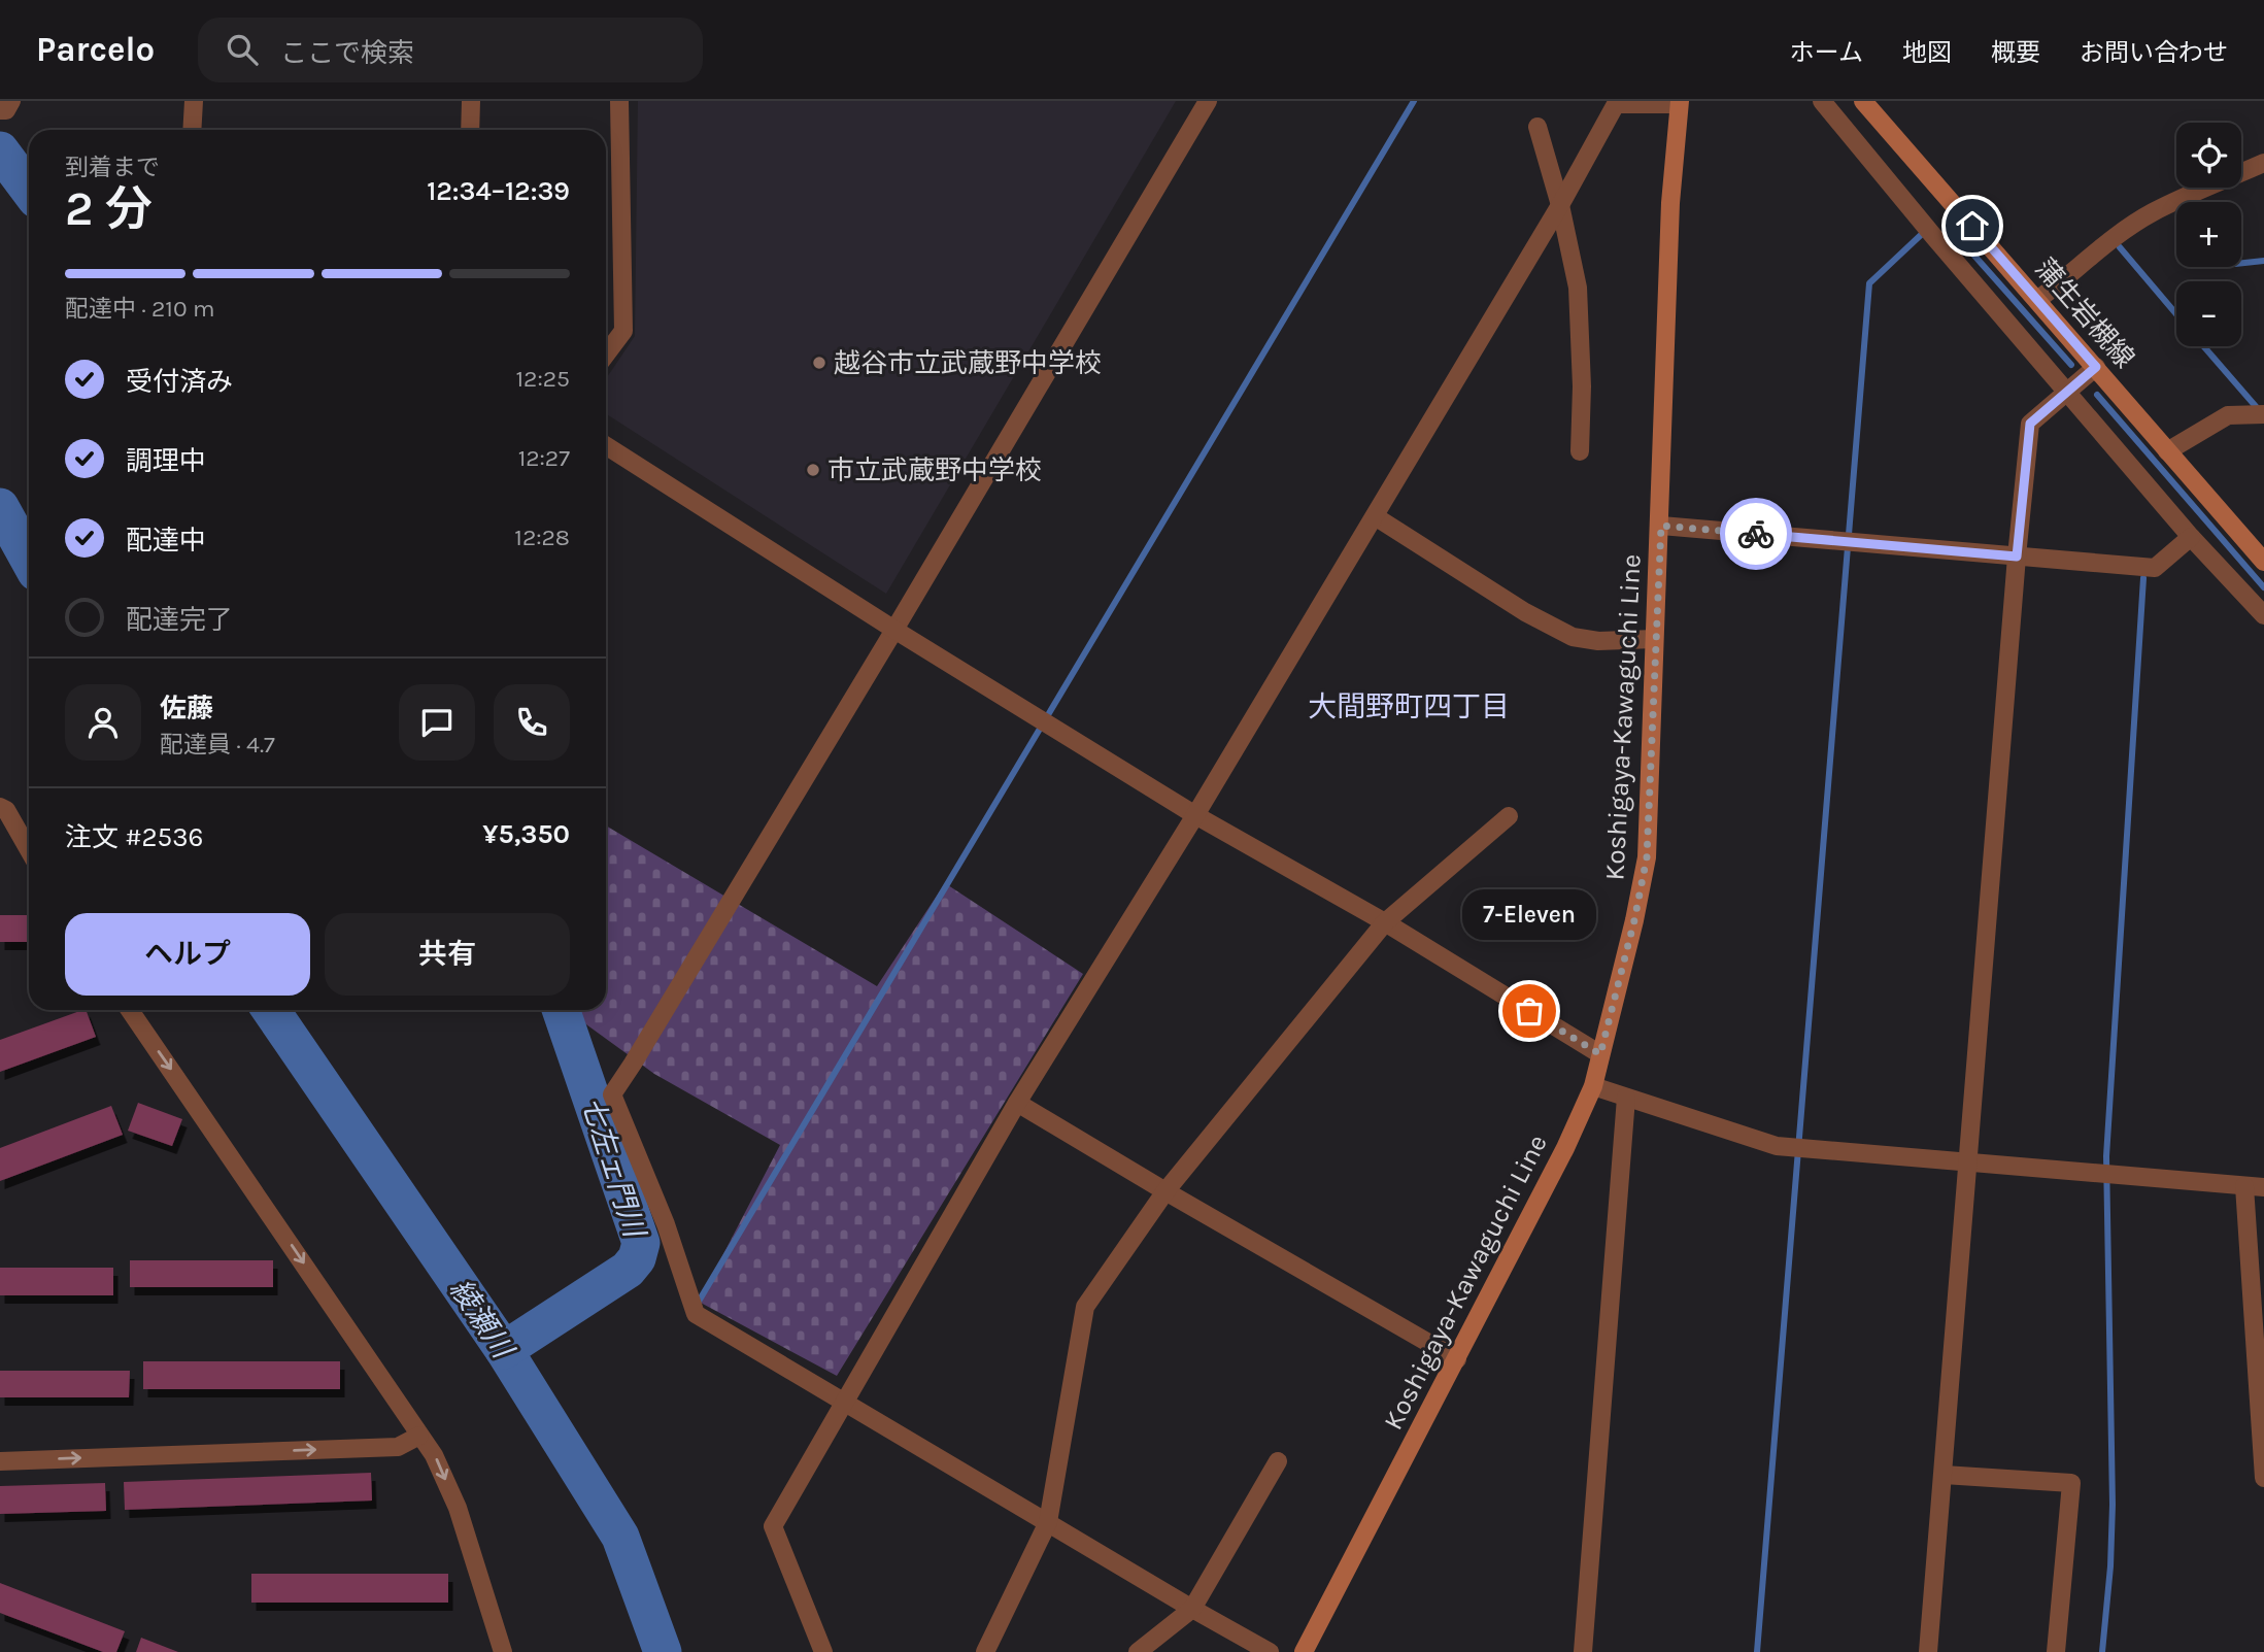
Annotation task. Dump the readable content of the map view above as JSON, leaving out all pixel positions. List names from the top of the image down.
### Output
{
  "streets": {
    "main road": ["蒲生岩槻線", "Koshigaya-Kawaguchi Line"]
  },
  "districts": ["大間野町四丁目"],
  "water": ["七左ェ門川", "綾瀬川"],
  "places": ["越谷市立武蔵野中学校", "市立武蔵野中学校", "7-Eleven"],
  "page": {
    "header": "Parcelo",
    "search": "ここで検索",
    "nav": [
      "ホーム",
      "地図",
      "概要",
      "お問い合わせ"
    ],
    "map_buttons": ["+", "−"],
    "heading": ["2 分", "到着まで", "12:34–12:39"],
    "panel": [
      "佐藤",
      "配達員 · 4.7",
      "注文 #2536",
      "¥5,350"
    ],
    "bar": "配達中 · 210 m",
    "list": [
      ["受付済み", "12:25"],
      ["調理中", "12:27"],
      ["配達中", "12:28"],
      "配達完了"
    ],
    "bubble": "7-Eleven",
    "buttons": ["ヘルプ", "共有"]
  }
}
